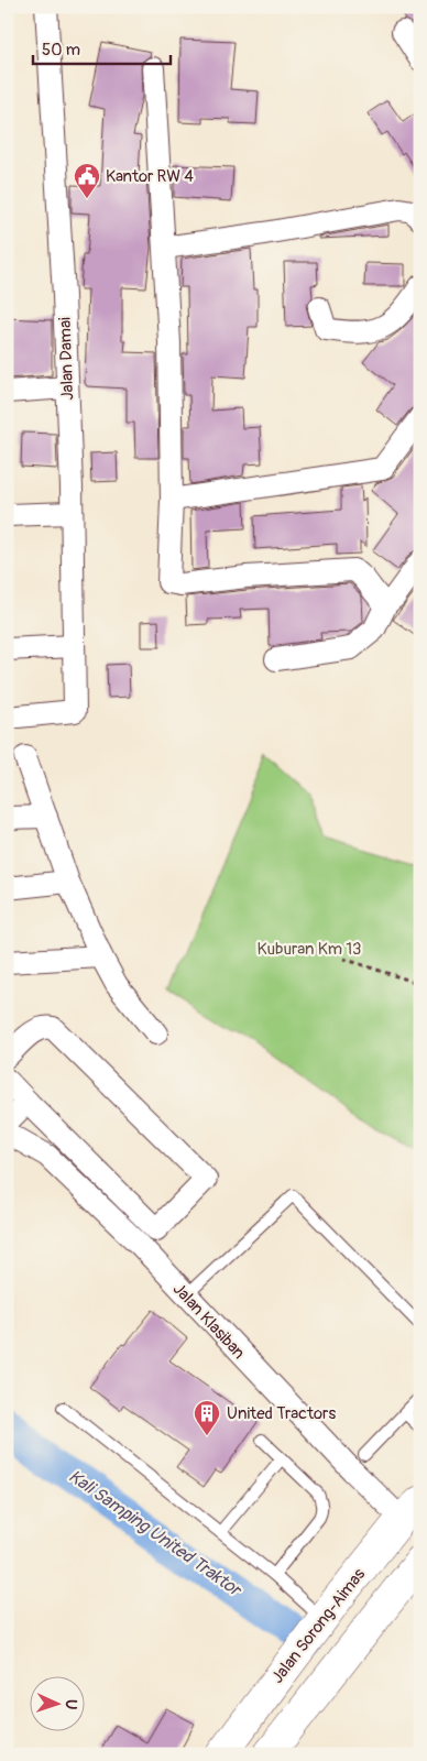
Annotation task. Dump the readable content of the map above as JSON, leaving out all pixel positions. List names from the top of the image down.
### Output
{
  "streets": {
    "highway": ["Jalan Sorong-Aimas"],
    "street": ["Jalan Damai", "Jalan Klasiban"]
  },
  "crossings": [
    ["Jalan Klasiban", "Jalan Sorong-Aimas"]
  ],
  "water": ["Kali Samping United Traktor"],
  "parks": ["Kuburan Km 13"],
  "places": {
    "public building": ["Kantor RW 4"],
    "building": ["United Tractors"]
  },
  "scale_bar": "50 m",
  "north": "right"
}
